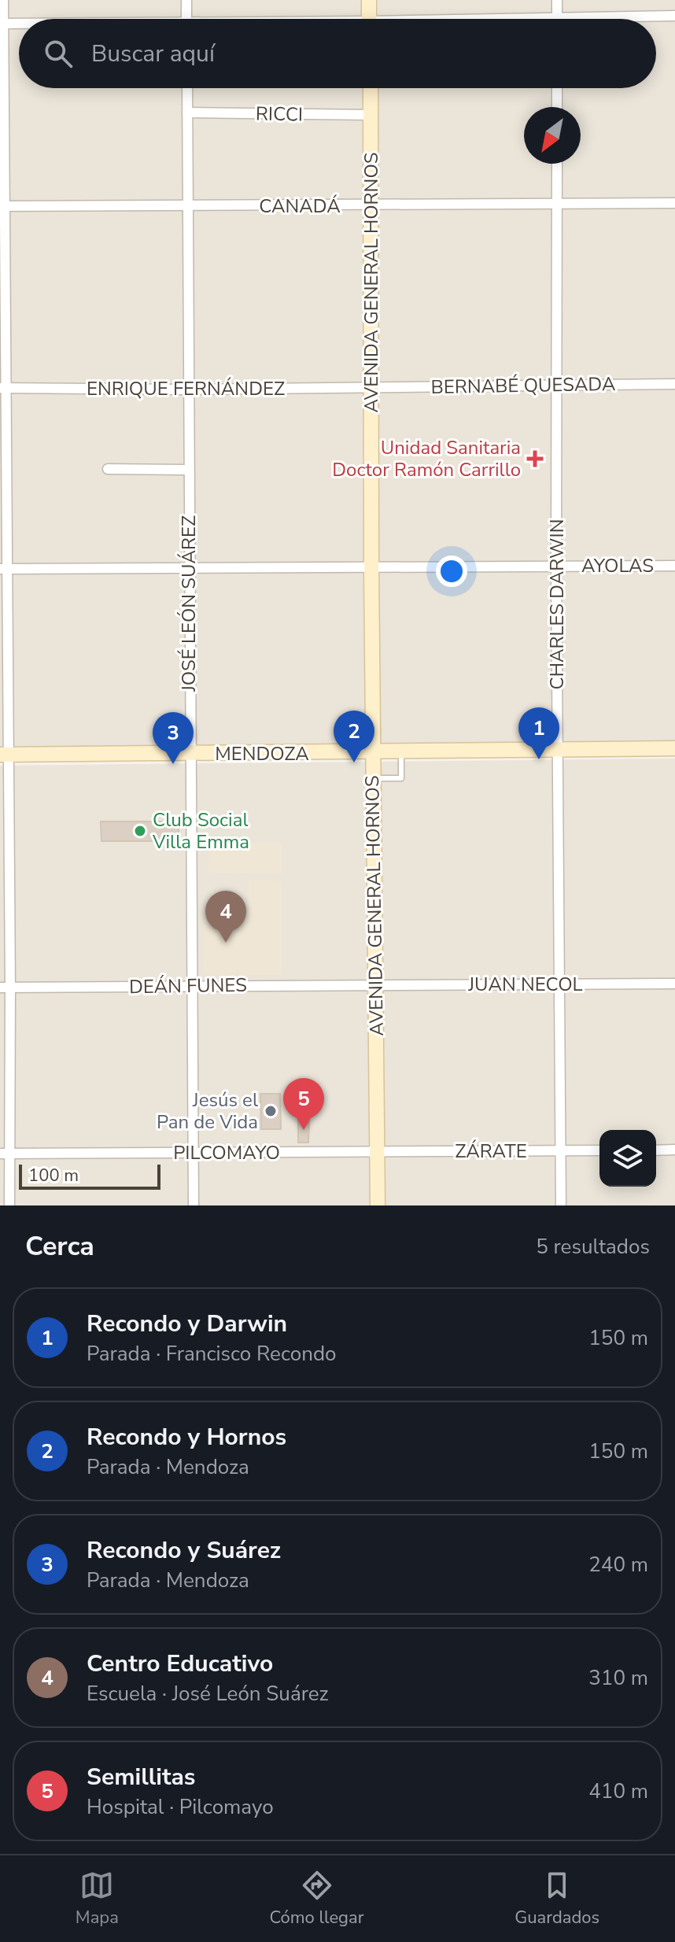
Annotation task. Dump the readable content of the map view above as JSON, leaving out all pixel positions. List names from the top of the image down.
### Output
{
  "streets": {
    "street": [
      "RICCI",
      "CANADÁ",
      "AVENIDA GENERAL HORNOS",
      "BERNABÉ QUESADA",
      "ENRIQUE FERNÁNDEZ",
      "AYOLAS",
      "JOSÉ LEÓN SUÁREZ",
      "CHARLES DARWIN",
      "MENDOZA",
      "JUAN NECOL",
      "DEÁN FUNES",
      "ZÁRATE",
      "PILCOMAYO"
    ]
  },
  "crossings": [
    ["RICCI", "AVENIDA GENERAL HORNOS"],
    ["RICCI", "JOSÉ LEÓN SUÁREZ"],
    ["CANADÁ", "AVENIDA GENERAL HORNOS"],
    ["CANADÁ", "JOSÉ LEÓN SUÁREZ"],
    ["CANADÁ", "CHARLES DARWIN"],
    ["AVENIDA GENERAL HORNOS", "BERNABÉ QUESADA"],
    ["AVENIDA GENERAL HORNOS", "ENRIQUE FERNÁNDEZ"],
    ["AVENIDA GENERAL HORNOS", "AYOLAS"],
    ["AVENIDA GENERAL HORNOS", "MENDOZA"],
    ["AVENIDA GENERAL HORNOS", "JUAN NECOL"],
    ["AVENIDA GENERAL HORNOS", "DEÁN FUNES"],
    ["AVENIDA GENERAL HORNOS", "ZÁRATE"],
    ["AVENIDA GENERAL HORNOS", "PILCOMAYO"],
    ["BERNABÉ QUESADA", "ENRIQUE FERNÁNDEZ"],
    ["BERNABÉ QUESADA", "CHARLES DARWIN"],
    ["ENRIQUE FERNÁNDEZ", "JOSÉ LEÓN SUÁREZ"],
    ["AYOLAS", "JOSÉ LEÓN SUÁREZ"],
    ["AYOLAS", "CHARLES DARWIN"],
    ["JOSÉ LEÓN SUÁREZ", "MENDOZA"],
    ["JOSÉ LEÓN SUÁREZ", "DEÁN FUNES"],
    ["JOSÉ LEÓN SUÁREZ", "PILCOMAYO"],
    ["CHARLES DARWIN", "MENDOZA"],
    ["CHARLES DARWIN", "JUAN NECOL"],
    ["CHARLES DARWIN", "ZÁRATE"],
    ["JUAN NECOL", "DEÁN FUNES"],
    ["ZÁRATE", "PILCOMAYO"]
  ],
  "places": {
    "health": ["Unidad Sanitaria Doctor Ramón Carrillo"],
    "other": ["Club Social Villa Emma", "Jesús el Pan de Vida"]
  },
  "scale_bar": "100 m",
  "north": "bottom left",
  "page": {
    "search": "Buscar aquí",
    "pins": [
      "1",
      "2",
      "3",
      "4",
      "5"
    ],
    "scale": "100 m",
    "heading": ["Cerca", "5 resultados"],
    "list": [
      {
        "mark": "1",
        "name": "Recondo y Darwin",
        "note": "Parada · Francisco Recondo",
        "value": "150 m"
      },
      {
        "mark": "2",
        "name": "Recondo y Hornos",
        "note": "Parada · Mendoza",
        "value": "150 m"
      },
      {
        "mark": "3",
        "name": "Recondo y Suárez",
        "note": "Parada · Mendoza",
        "value": "240 m"
      },
      {
        "mark": "4",
        "name": "Centro Educativo",
        "note": "Escuela · José León Suárez",
        "value": "310 m"
      },
      {
        "mark": "5",
        "name": "Semillitas",
        "note": "Hospital · Pilcomayo",
        "value": "410 m"
      }
    ],
    "nav": ["Mapa", "Cómo llegar", "Guardados"]
  }
}
